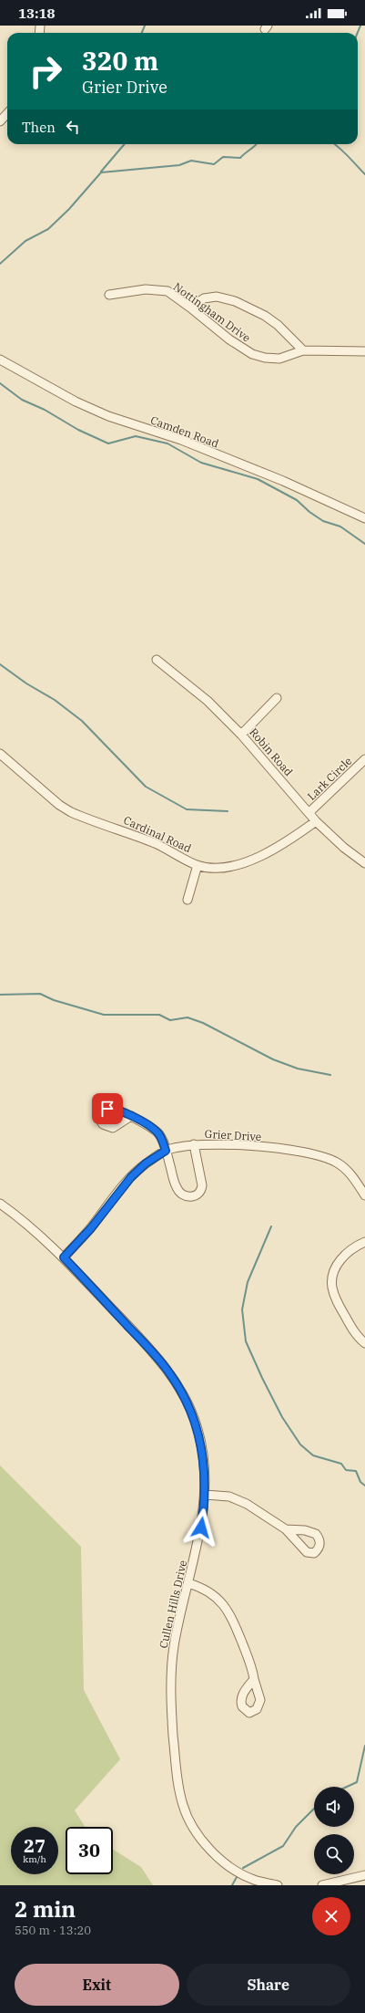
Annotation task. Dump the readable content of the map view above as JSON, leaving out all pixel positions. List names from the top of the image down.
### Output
{
  "streets": {
    "street": [
      "Nottingham Drive",
      "Camden Road",
      "Robin Road",
      "Lark Circle",
      "Cardinal Road",
      "Grier Drive",
      "Cullen Hills Drive"
    ]
  },
  "crossings": [
    ["Robin Road", "Lark Circle"],
    ["Robin Road", "Cardinal Road"],
    ["Grier Drive", "Cullen Hills Drive"]
  ],
  "page": {
    "status": "13:18",
    "turn": ["320 m", "Grier Drive"],
    "then": "Then",
    "speed": "27 km/h",
    "limit": "30",
    "heading": ["2 min", "550 m · 13:20"],
    "buttons": ["Exit", "Share"]
  }
}
